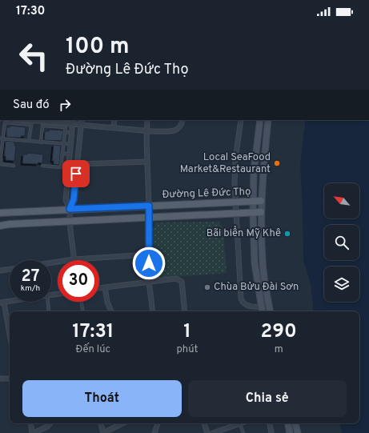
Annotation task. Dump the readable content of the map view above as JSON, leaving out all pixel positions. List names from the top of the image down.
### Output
{
  "streets": {
    "main road": ["Đường Lê Đức Thọ"]
  },
  "places": ["Local SeaFood Market&Restaurant", "Bãi biển Mỹ Khê", "Chùa Bửu Đài Sơn"],
  "north": "top left",
  "page": {
    "status": "17:30",
    "turn": ["100 m", "Đường Lê Đức Thọ"],
    "then": "Sau đó",
    "speed": "27 km/h",
    "limit": "30",
    "eta": [
      "17:31",
      "Đến lúc",
      "1",
      "phút",
      "290",
      "m"
    ],
    "buttons": ["Thoát", "Chia sẻ"]
  }
}
